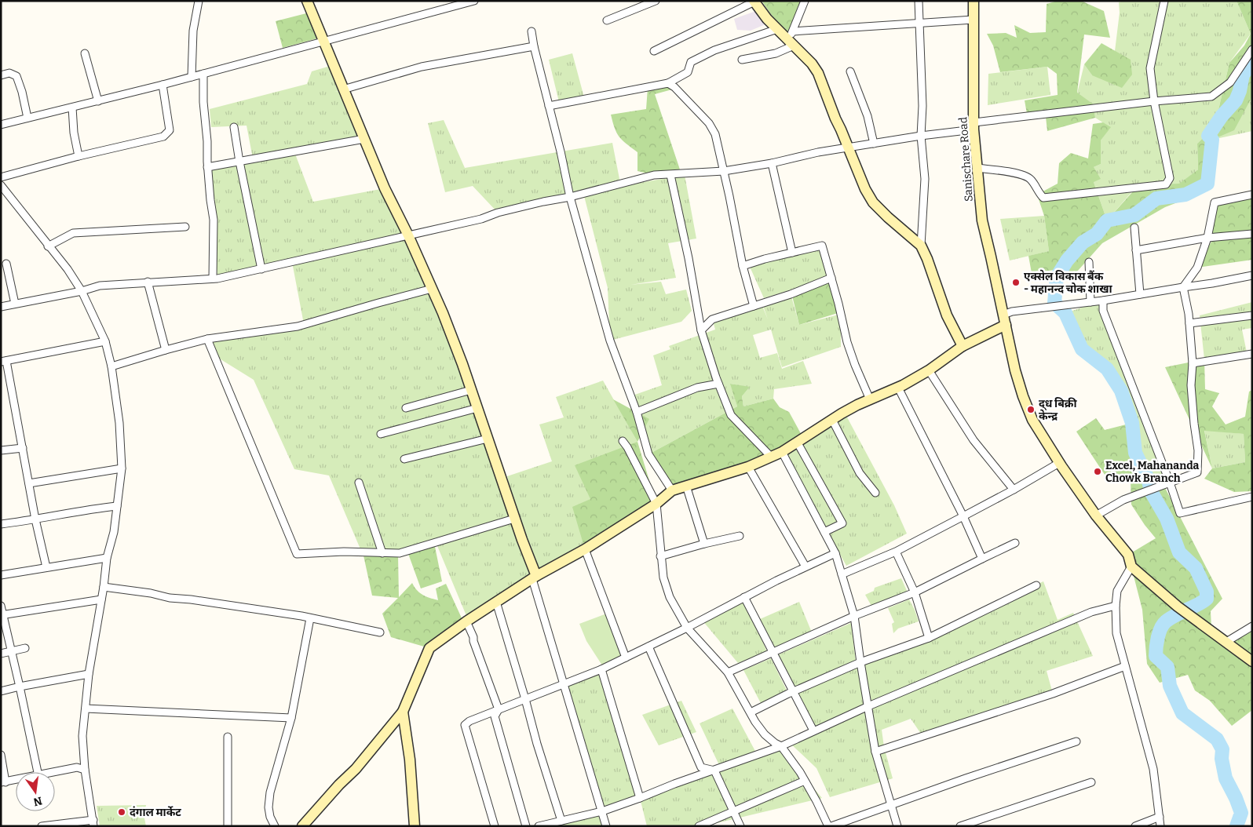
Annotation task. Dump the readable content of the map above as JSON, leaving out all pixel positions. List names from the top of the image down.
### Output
{
  "streets": {
    "street": ["Sanischare Road"]
  },
  "places": [
    "एक्सेल विकास बैंक - महानन्द चोक शाखा",
    "दूध बिक्री केन्द्र",
    "Excel, Mahananda Chowk Branch",
    "दंगाल मार्केट"
  ],
  "north": "bottom"
}
